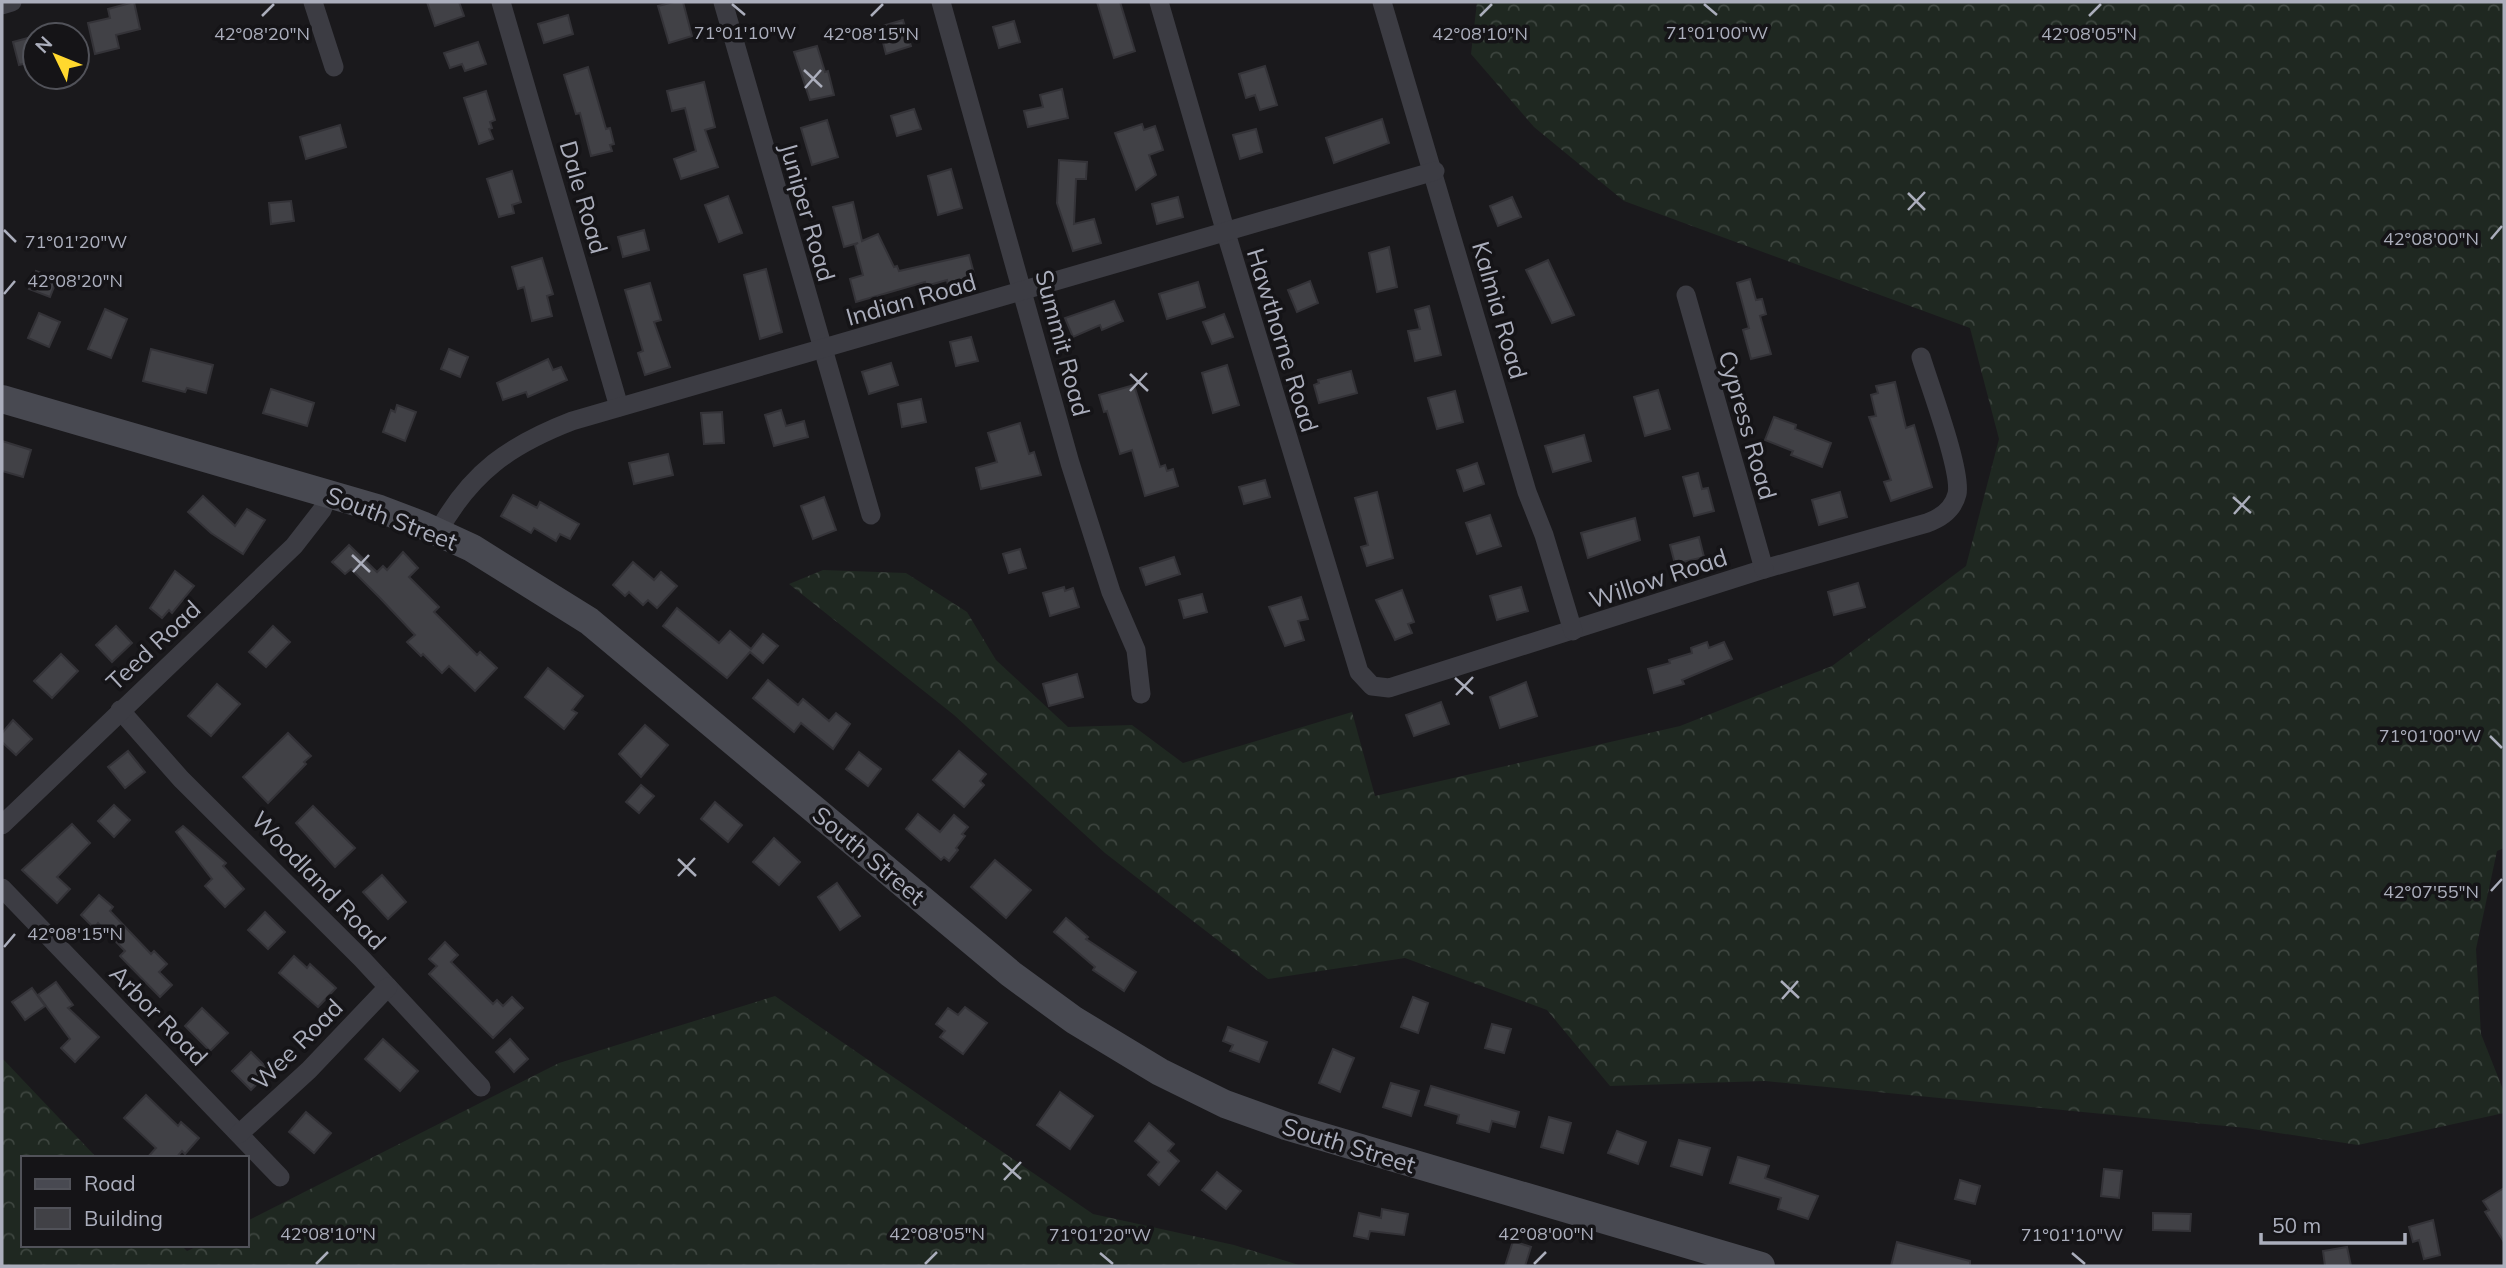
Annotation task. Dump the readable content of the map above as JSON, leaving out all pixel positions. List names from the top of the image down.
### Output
{
  "streets": {
    "main road": ["South Street"],
    "street": [
      "Dale Road",
      "Juniper Road",
      "Indian Road",
      "Kalmia Road",
      "Hawthorne Road",
      "Summit Road",
      "Cypress Road",
      "Willow Road",
      "Teed Road",
      "Woodland Road",
      "Arbor Road",
      "Wee Road"
    ]
  },
  "crossings": [
    ["Dale Road", "Indian Road"],
    ["Juniper Road", "Indian Road"],
    ["Indian Road", "Kalmia Road"],
    ["Indian Road", "Hawthorne Road"],
    ["Indian Road", "Summit Road"],
    ["Indian Road", "South Street"],
    ["Kalmia Road", "Willow Road"],
    ["Hawthorne Road", "Willow Road"],
    ["Cypress Road", "Willow Road"],
    ["South Street", "Teed Road"],
    ["Teed Road", "Woodland Road"],
    ["Woodland Road", "Wee Road"],
    ["Arbor Road", "Wee Road"]
  ],
  "legend": ["Road", "Building"],
  "scale_bar": "50 m",
  "north": "top left",
  "coordinates": [
    "71°01'10\"W",
    "71°01'00\"W",
    "42°08'15\"N",
    "42°08'10\"N",
    "42°08'05\"N",
    "42°08'20\"N",
    "42°08'00\"N",
    "71°01'20\"W",
    "42°07'55\"N"
  ]
}
